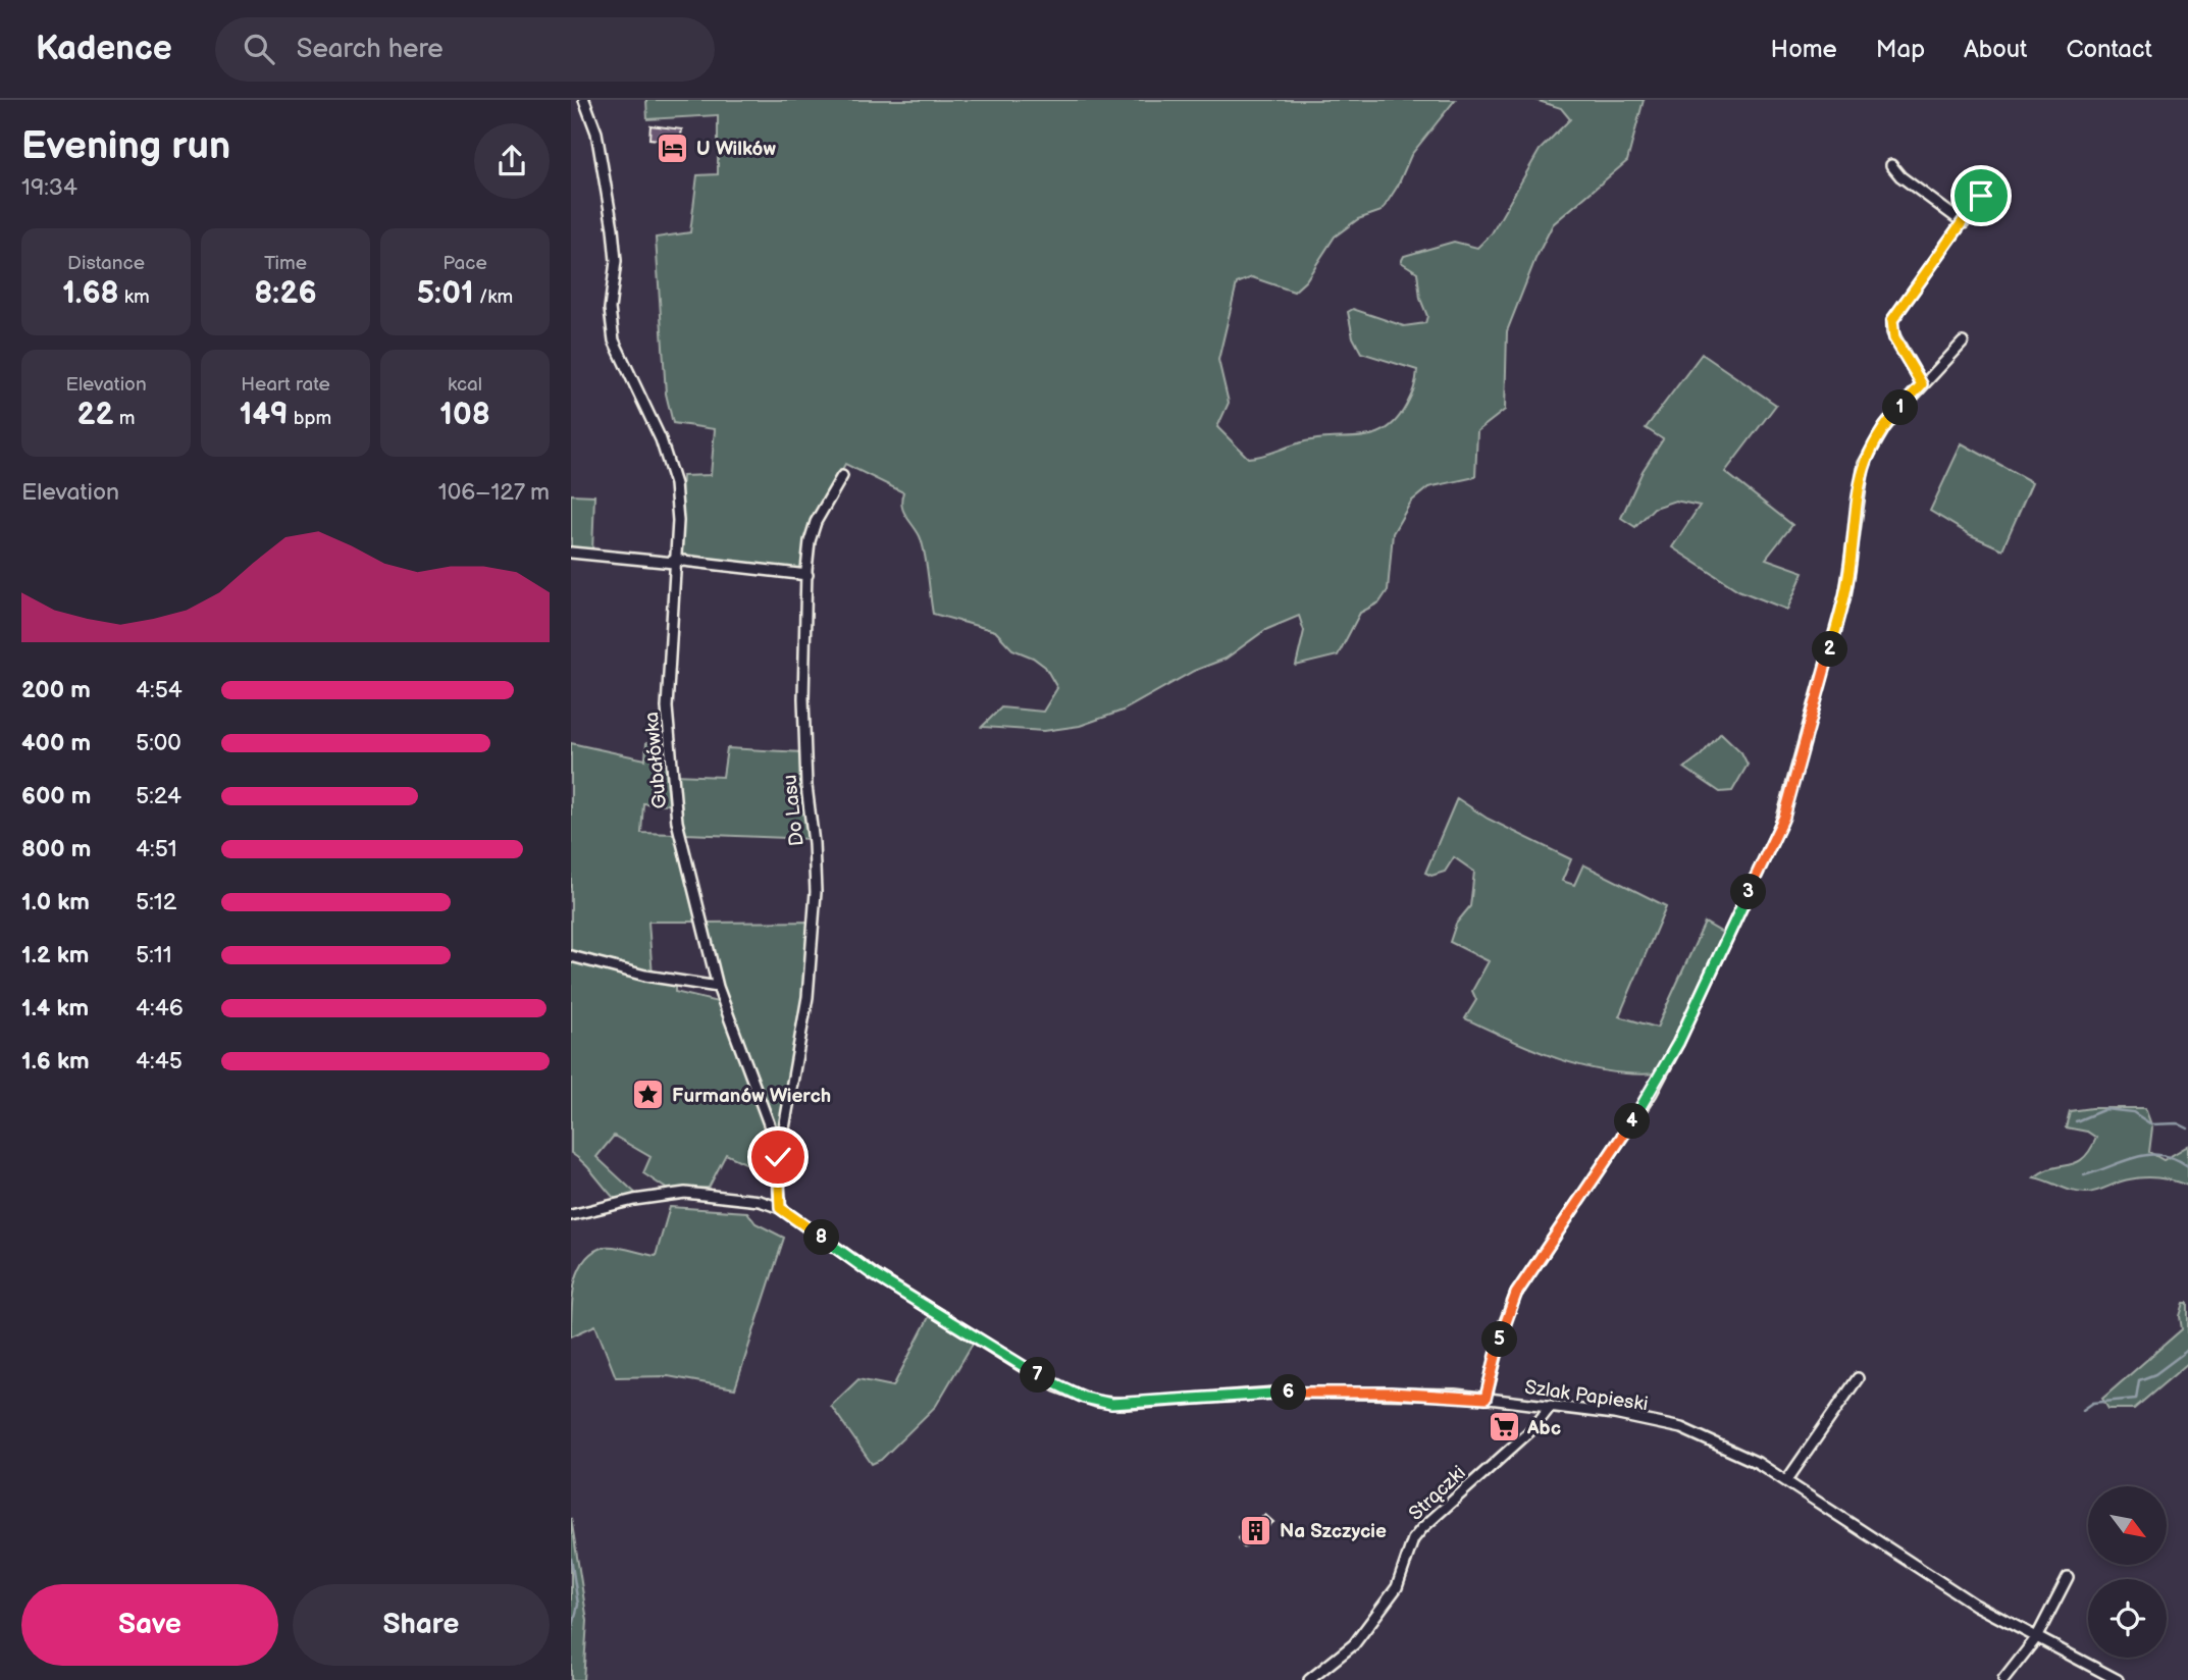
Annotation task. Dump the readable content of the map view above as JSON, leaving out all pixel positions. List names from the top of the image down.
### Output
{
  "streets": {
    "street": [
      "Gubałówka",
      "Do Lasu",
      "Szlak Papieski",
      "Strączki"
    ]
  },
  "crossings": [
    ["Gubałówka", "Do Lasu"],
    ["Gubałówka", "Szlak Papieski"],
    ["Szlak Papieski", "Strączki"]
  ],
  "places": {
    "hotel": ["U Wilków"],
    "place": ["Furmanów Wierch"],
    "supermarket": ["Abc"],
    "building": ["Na Szczycie"]
  },
  "north": "bottom right",
  "page": {
    "header": "Kadence",
    "search": "Search here",
    "nav": [
      "Home",
      "Map",
      "About",
      "Contact"
    ],
    "heading": ["Evening run", "19:34"],
    "stats": [
      ["Distance", "1.68 km"],
      ["Time", "8:26"],
      ["Pace", "5:01 /km"],
      ["Elevation", "22 m"],
      ["Heart rate", "149 bpm"],
      ["kcal", "108"]
    ],
    "pins": [
      "1",
      "2",
      "3",
      "4",
      "8",
      "5",
      "7",
      "6"
    ],
    "chart": ["Elevation", "106–127 m"],
    "list": [
      {
        "name": "200 m",
        "note": "4:54"
      },
      {
        "name": "400 m",
        "note": "5:00"
      },
      {
        "name": "600 m",
        "note": "5:24"
      },
      {
        "name": "800 m",
        "note": "4:51"
      },
      {
        "name": "1.0 km",
        "note": "5:12"
      },
      {
        "name": "1.2 km",
        "note": "5:11"
      },
      {
        "name": "1.4 km",
        "note": "4:46"
      },
      {
        "name": "1.6 km",
        "note": "4:45"
      }
    ],
    "buttons": ["Save", "Share"]
  }
}
